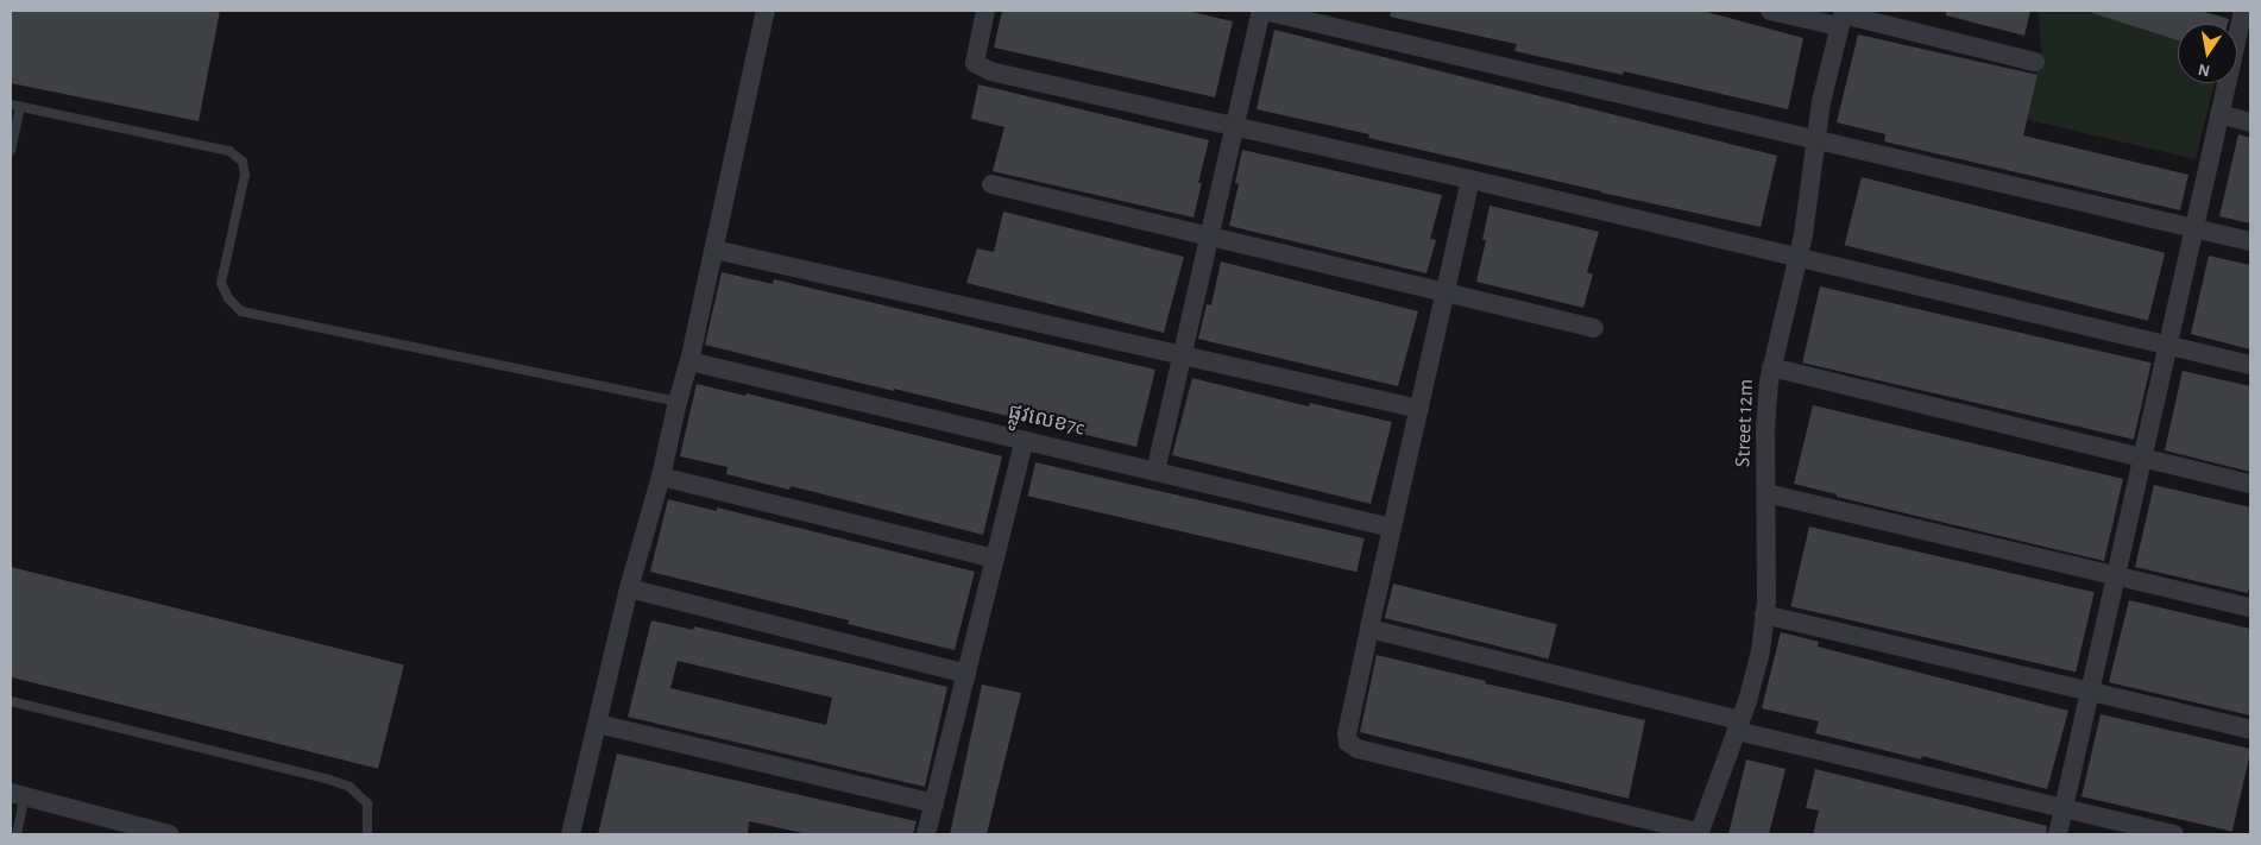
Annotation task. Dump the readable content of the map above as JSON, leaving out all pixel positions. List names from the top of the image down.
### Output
{
  "streets": {
    "street": ["ផ្លូវលេខ7c", "Street 12m"]
  },
  "north": "bottom"
}
